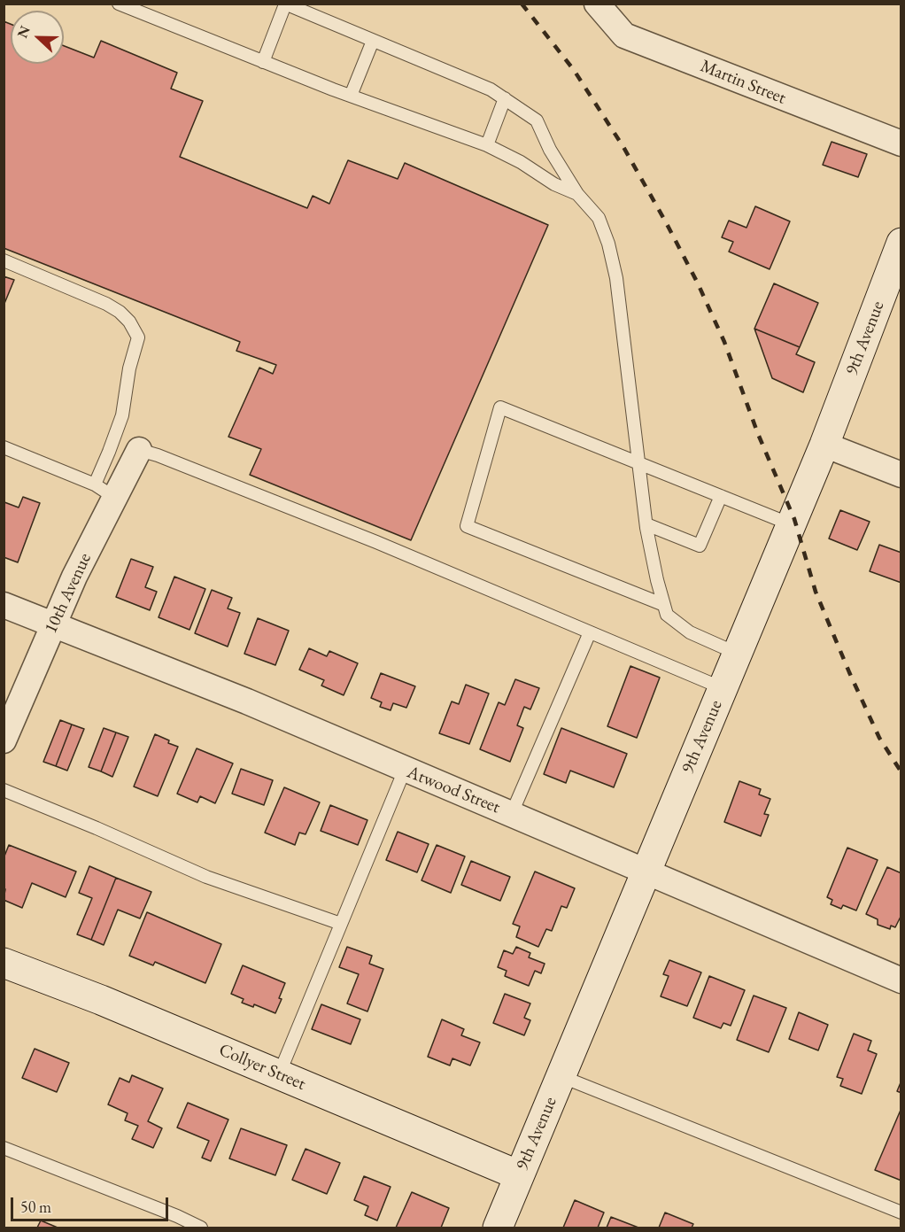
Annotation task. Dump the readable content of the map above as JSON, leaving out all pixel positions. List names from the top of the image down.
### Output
{
  "streets": {
    "main road": ["9th Avenue", "Collyer Street"],
    "street": ["Martin Street", "10th Avenue", "Atwood Street"]
  },
  "crossings": [
    ["9th Avenue", "Atwood Street"],
    ["9th Avenue", "Collyer Street"],
    ["10th Avenue", "Atwood Street"]
  ],
  "scale_bar": "50 m",
  "north": "left"
}
